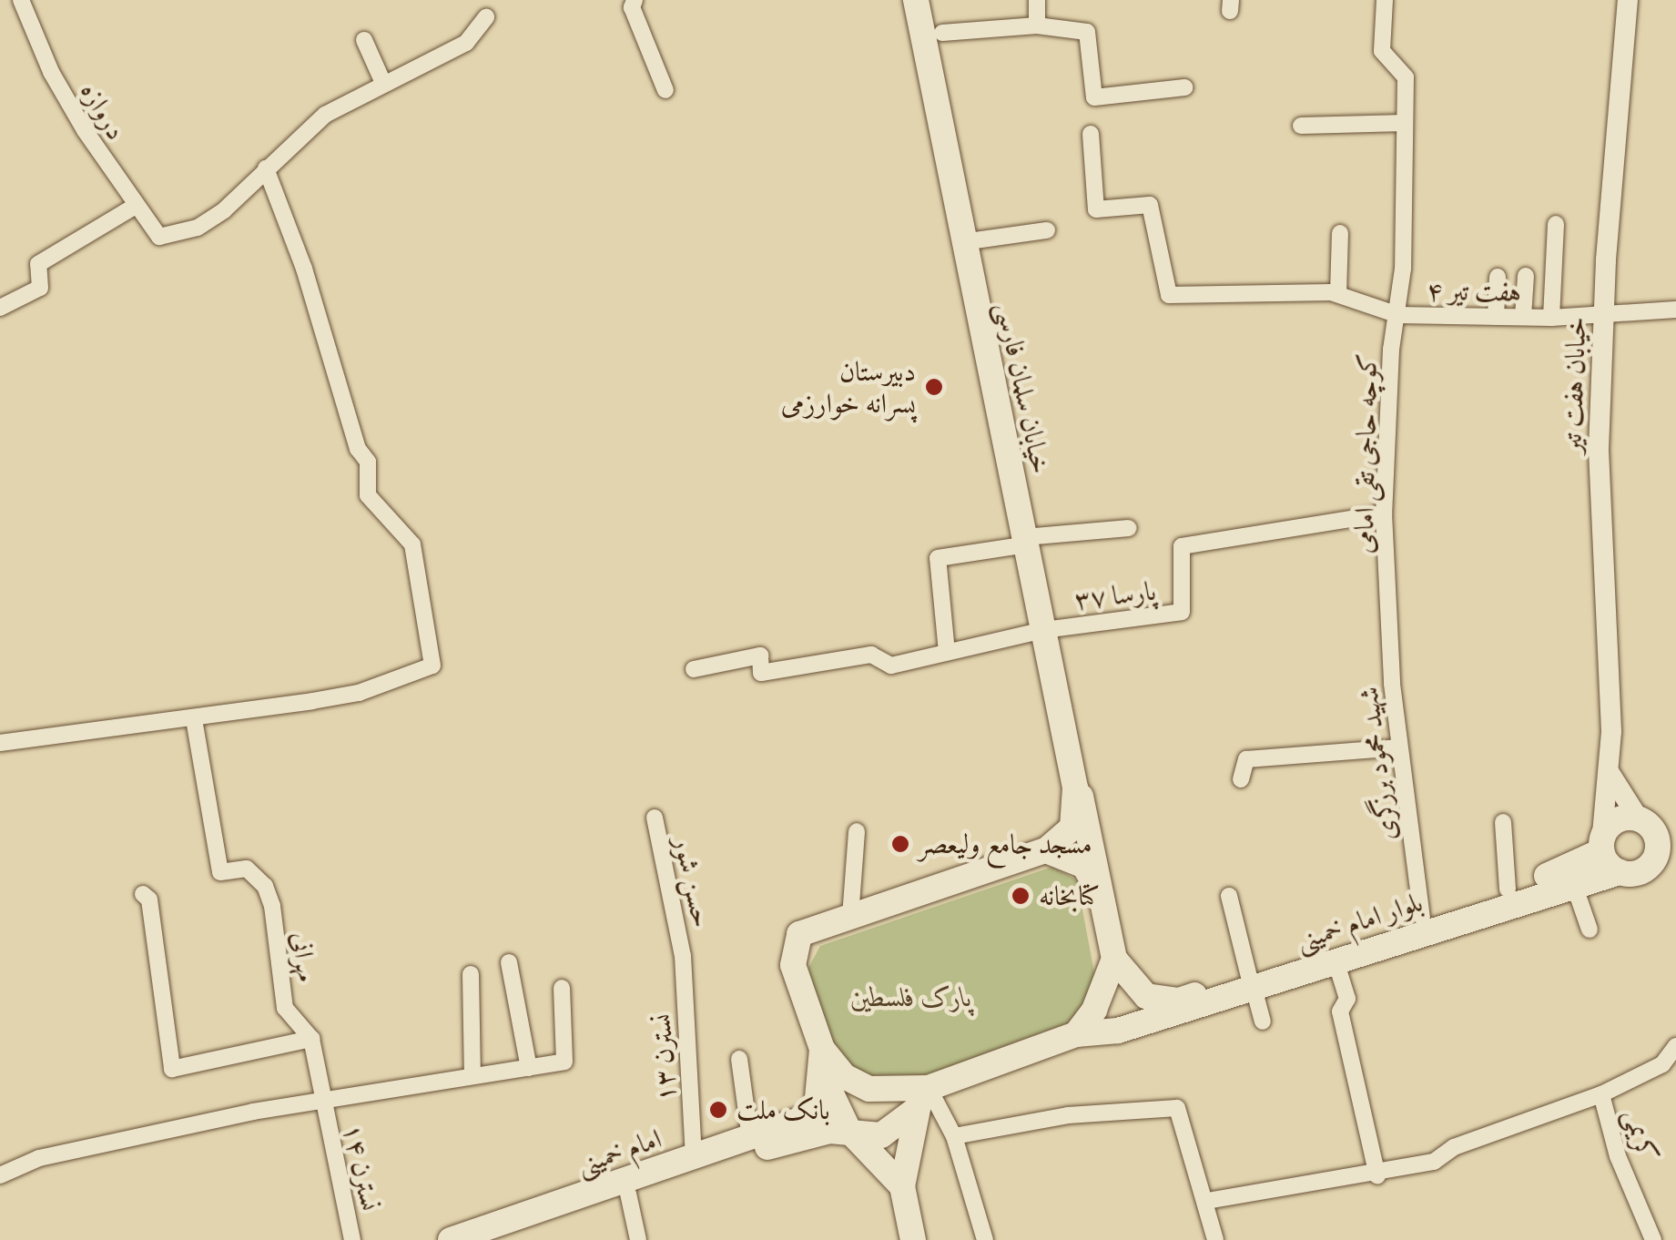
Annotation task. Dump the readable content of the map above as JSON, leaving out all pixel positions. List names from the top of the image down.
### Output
{
  "streets": {
    "main road": ["خیابان سلمان فارسی", "بلوار امام خمینی", "امام خمینی"],
    "street": [
      "دروازه",
      "هفت تیر ۴",
      "خیابان هفت تیر",
      "کوچه حاجی تقی امامی",
      "پارسا ۳۷",
      "شهید محمود برزگری",
      "حسن شور",
      "مهرانی",
      "نسترن ۱۳",
      "کریمی",
      "نسترن ۱۴"
    ]
  },
  "crossings": [
    ["هفت تیر ۴", "خیابان هفت تیر"],
    ["هفت تیر ۴", "کوچه حاجی تقی امامی"],
    ["خیابان هفت تیر", "بلوار امام خمینی"],
    ["خیابان سلمان فارسی", "پارسا ۳۷"],
    ["کوچه حاجی تقی امامی", "پارسا ۳۷"],
    ["کوچه حاجی تقی امامی", "شهید محمود برزگری"],
    ["شهید محمود برزگری", "بلوار امام خمینی"],
    ["حسن شور", "نسترن ۱۳"],
    ["بلوار امام خمینی", "امام خمینی"],
    ["مهرانی", "نسترن ۱۴"],
    ["نسترن ۱۳", "امام خمینی"]
  ],
  "parks": ["پارک فلسطین"],
  "places": [
    "دبیرستان پسرانه خوارزمی",
    "مسجد جامع ولیعصر",
    "کتابخانه",
    "بانک ملت"
  ]
}
